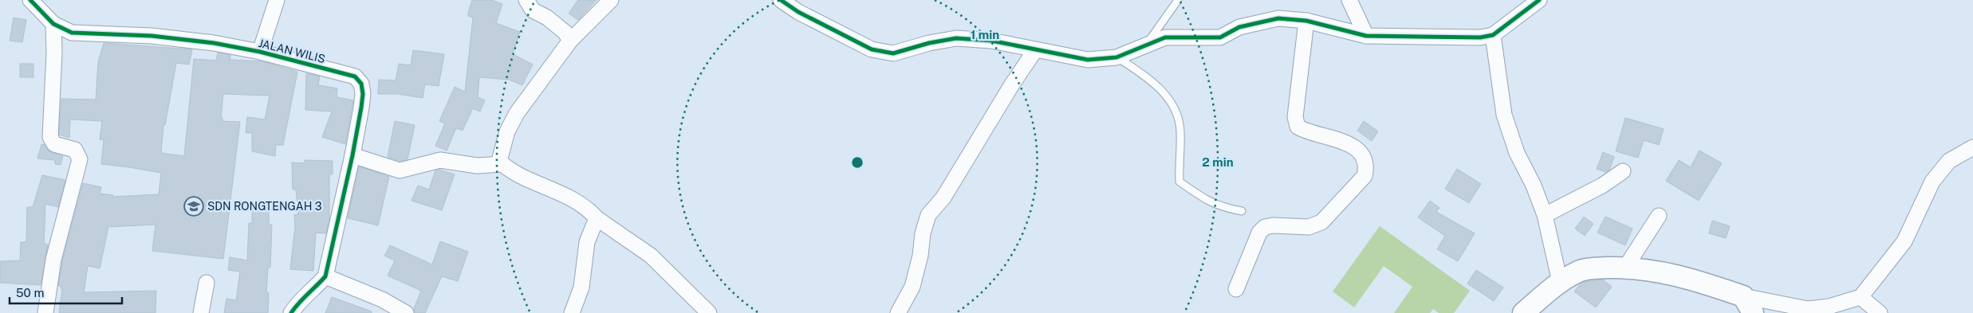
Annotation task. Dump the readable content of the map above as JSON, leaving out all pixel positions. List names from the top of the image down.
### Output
{
  "streets": {
    "street": ["JALAN WILIS"]
  },
  "places": {
    "school or university": ["SDN RONGTENGAH 3"]
  },
  "scale_bar": "50 m",
  "rings": ["1 min", "2 min"]
}
